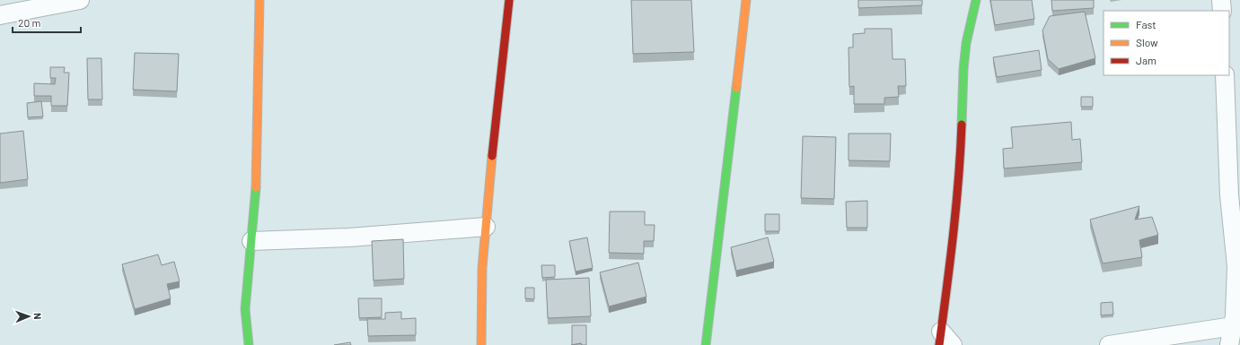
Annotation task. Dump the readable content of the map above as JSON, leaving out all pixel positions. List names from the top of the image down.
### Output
{
  "legend": ["Fast", "Slow", "Jam"],
  "scale_bar": "20 m",
  "north": "right"
}
